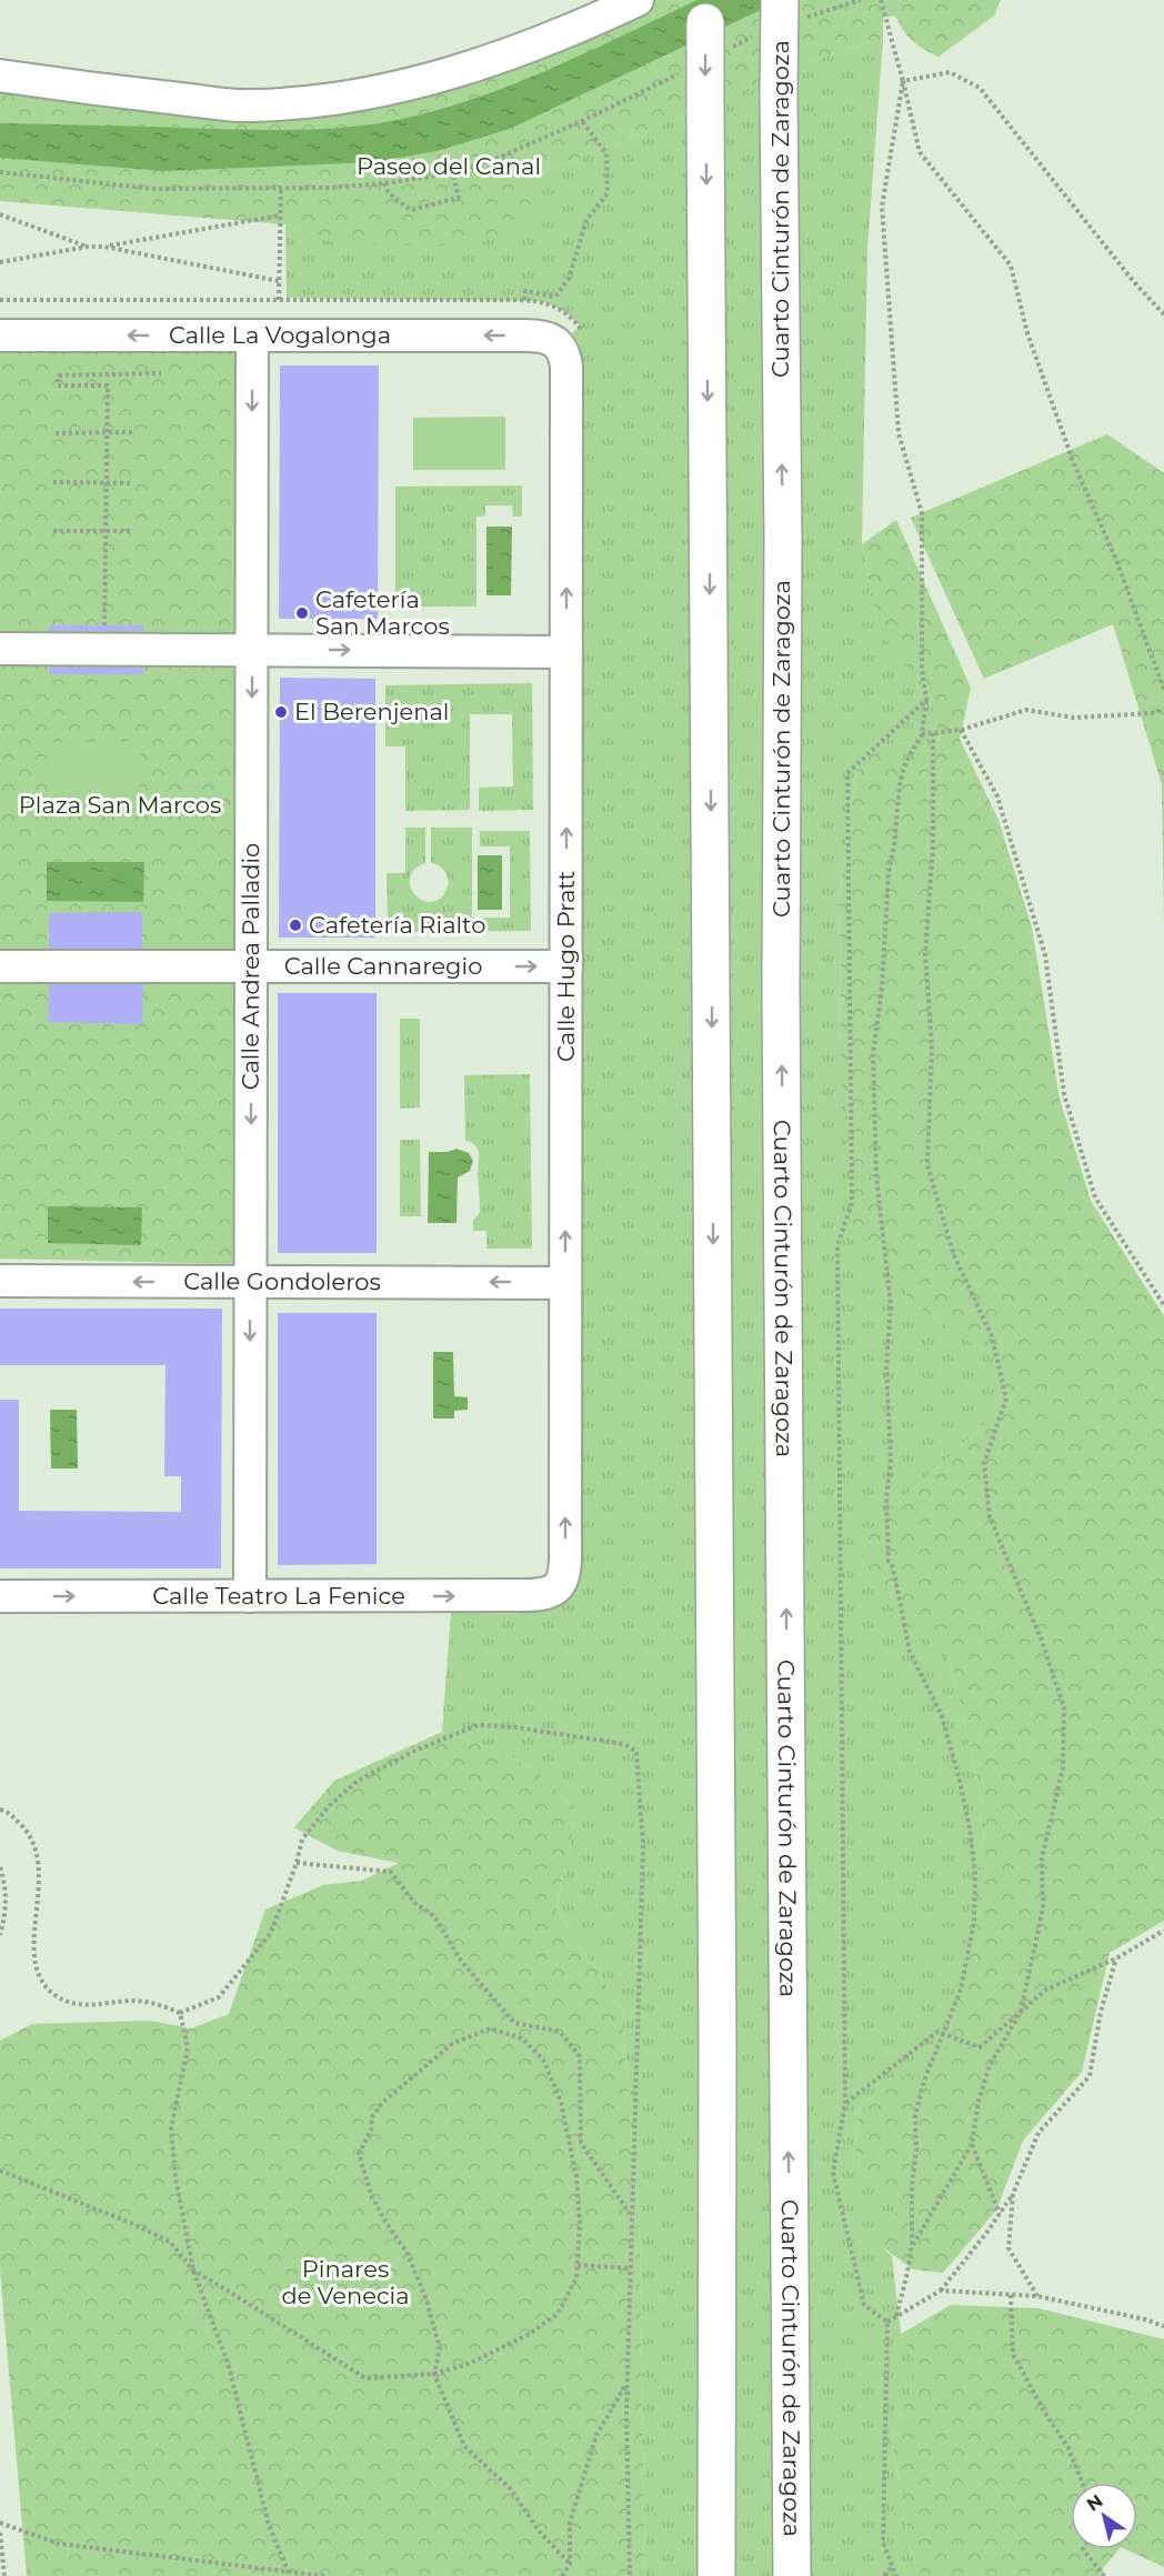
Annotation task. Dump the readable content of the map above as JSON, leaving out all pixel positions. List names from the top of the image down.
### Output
{
  "streets": {
    "highway": ["Cuarto Cinturón de Zaragoza"],
    "street": [
      "Calle La Vogalonga",
      "Calle Andrea Palladio",
      "Calle Cannaregio",
      "Calle Hugo Pratt",
      "Calle Gondoleros",
      "Calle Teatro La Fenice"
    ]
  },
  "crossings": [
    ["Calle La Vogalonga", "Calle Andrea Palladio"],
    ["Calle La Vogalonga", "Calle Hugo Pratt"],
    ["Calle Andrea Palladio", "Calle Cannaregio"],
    ["Calle Andrea Palladio", "Calle Gondoleros"],
    ["Calle Andrea Palladio", "Calle Teatro La Fenice"],
    ["Calle Cannaregio", "Calle Hugo Pratt"],
    ["Calle Hugo Pratt", "Calle Gondoleros"],
    ["Calle Hugo Pratt", "Calle Teatro La Fenice"]
  ],
  "one_way": [
    "Calle Andrea Palladio",
    "Calle Cannaregio",
    "Calle Hugo Pratt",
    "Calle Gondoleros",
    "Calle Teatro La Fenice"
  ],
  "parks": ["Paseo del Canal", "Plaza San Marcos", "Pinares de Venecia"],
  "places": ["Cafetería San Marcos", "El Berenjenal", "Cafetería Rialto"],
  "north": "top left"
}
